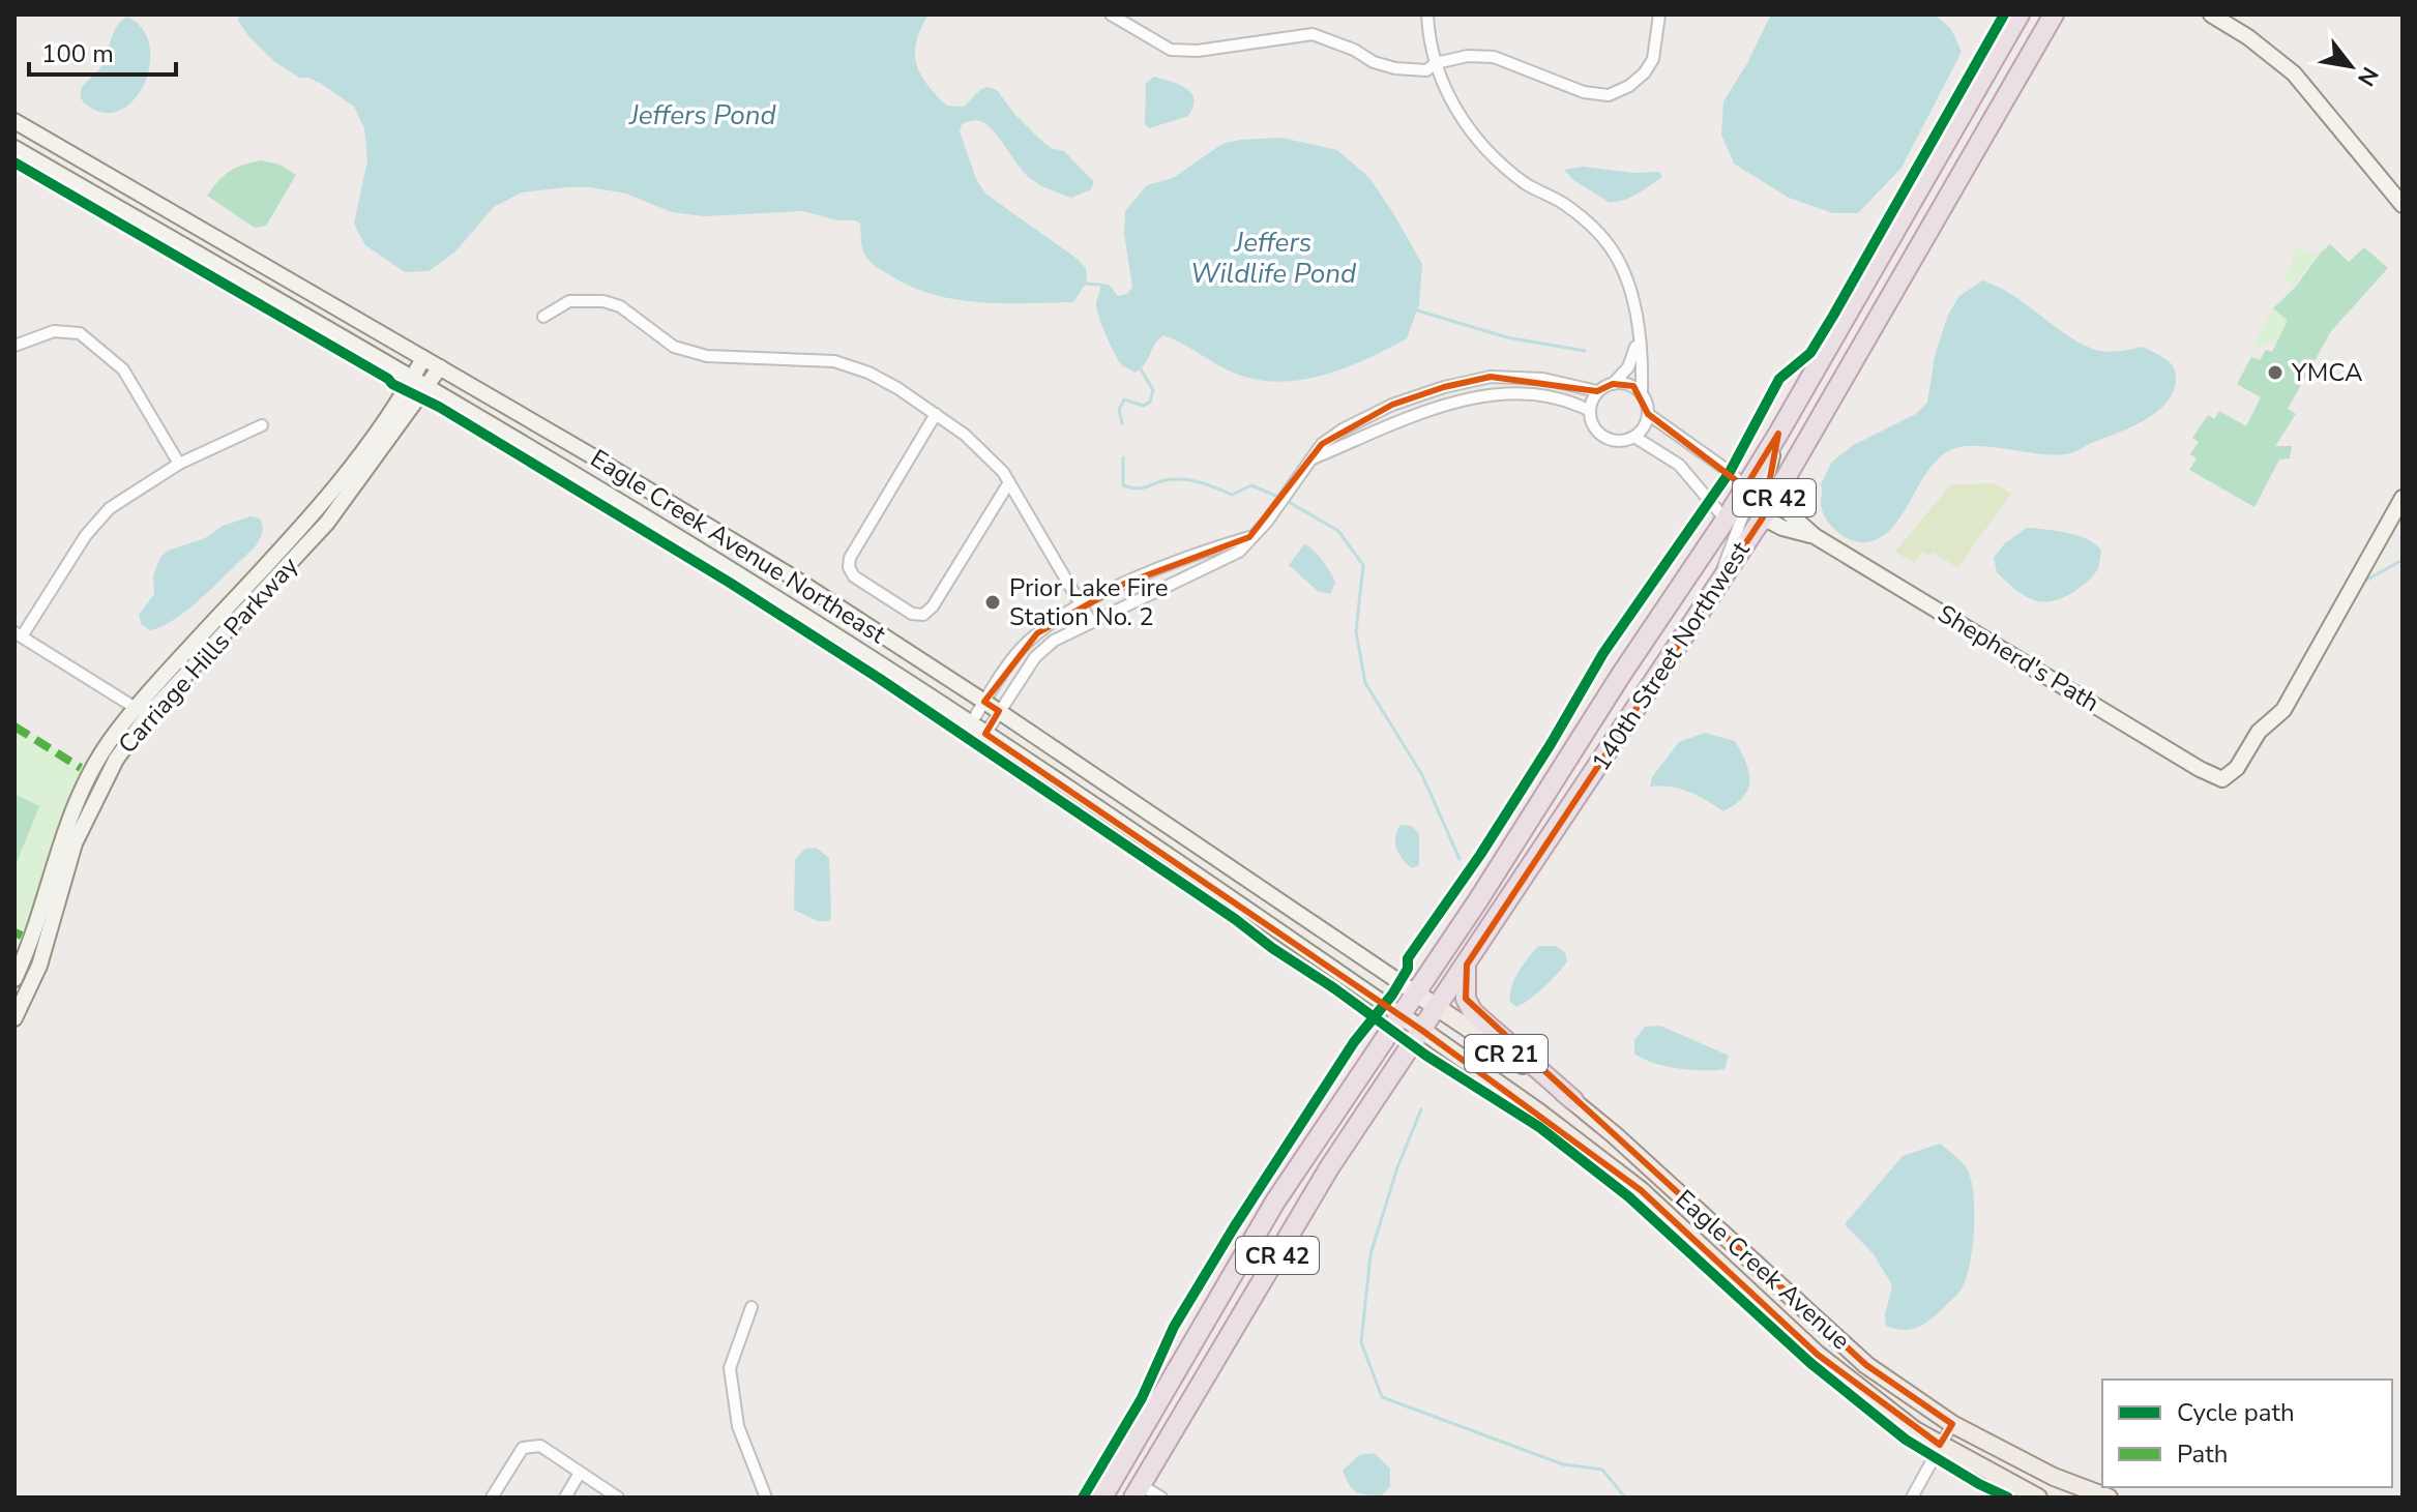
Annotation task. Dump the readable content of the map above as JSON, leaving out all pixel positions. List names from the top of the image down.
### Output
{
  "streets": {
    "highway": ["CR 42", "140th Street Northwest"],
    "main road": [
      "Eagle Creek Avenue Northeast",
      "Carriage Hills Parkway",
      "Shepherd's Path",
      "CR 21",
      "Eagle Creek Avenue"
    ]
  },
  "crossings": [
    ["CR 42", "Eagle Creek Avenue Northeast"],
    ["CR 42", "140th Street Northwest"],
    ["CR 42", "Eagle Creek Avenue"],
    ["Eagle Creek Avenue Northeast", "Carriage Hills Parkway"],
    ["Eagle Creek Avenue Northeast", "140th Street Northwest"],
    ["Eagle Creek Avenue Northeast", "Eagle Creek Avenue"],
    ["140th Street Northwest", "Shepherd's Path"],
    ["140th Street Northwest", "Eagle Creek Avenue"]
  ],
  "water": ["Jeffers Pond", "Jeffers Wildlife Pond"],
  "places": ["YMCA", "Prior Lake Fire Station No. 2"],
  "legend": ["Cycle path", "Path"],
  "scale_bar": "100 m",
  "north": "bottom right"
}
